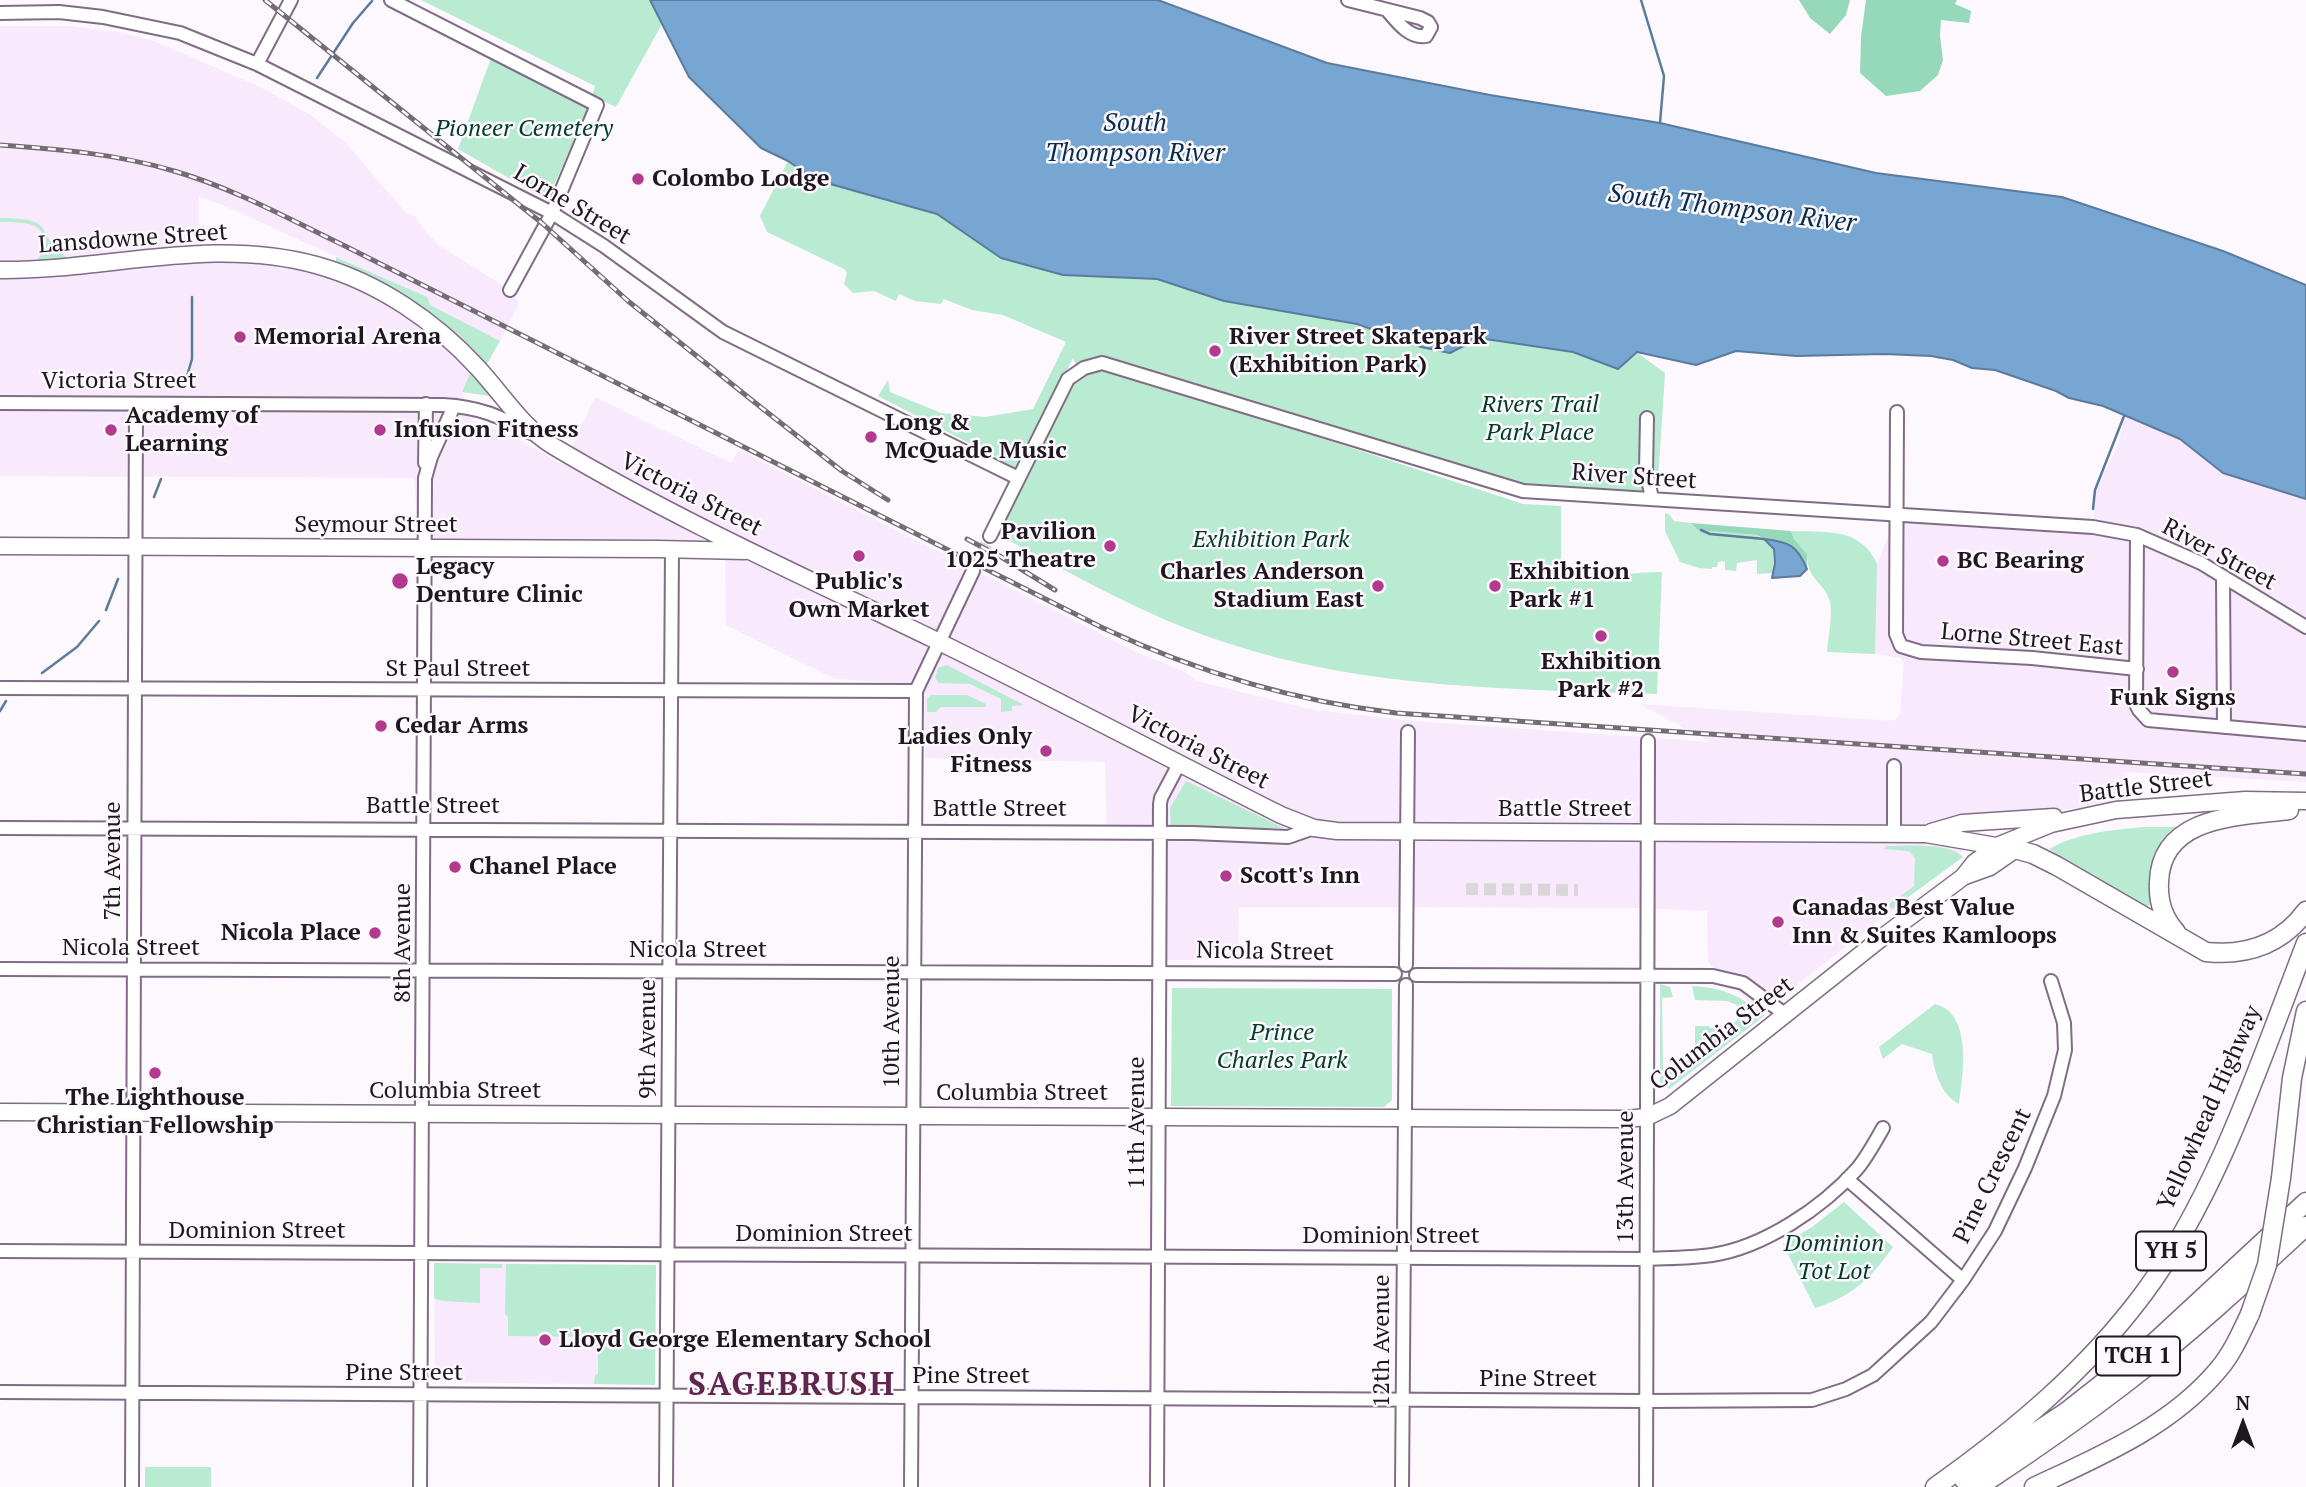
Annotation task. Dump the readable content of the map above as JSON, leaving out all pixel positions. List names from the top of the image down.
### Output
{
  "streets": {
    "highway": ["Yellowhead Highway", "YH 5", "TCH 1"],
    "main road": [
      "Lansdowne Street",
      "Victoria Street",
      "Seymour Street",
      "Battle Street",
      "Columbia Street"
    ],
    "street": [
      "Lorne Street",
      "River Street",
      "Lorne Street East",
      "St Paul Street",
      "7th Avenue",
      "8th Avenue",
      "Nicola Street",
      "10th Avenue",
      "9th Avenue",
      "11th Avenue",
      "Pine Crescent",
      "13th Avenue",
      "Dominion Street",
      "12th Avenue",
      "Pine Street"
    ]
  },
  "crossings": [
    ["Lorne Street", "River Street"],
    ["Lansdowne Street", "Victoria Street"],
    ["Victoria Street", "Seymour Street"],
    ["Victoria Street", "Battle Street"],
    ["Victoria Street", "7th Avenue"],
    ["Victoria Street", "8th Avenue"],
    ["Victoria Street", "10th Avenue"],
    ["Victoria Street", "11th Avenue"],
    ["River Street", "Lorne Street East"],
    ["Seymour Street", "7th Avenue"],
    ["Seymour Street", "8th Avenue"],
    ["Seymour Street", "9th Avenue"],
    ["St Paul Street", "7th Avenue"],
    ["St Paul Street", "8th Avenue"],
    ["St Paul Street", "10th Avenue"],
    ["St Paul Street", "9th Avenue"],
    ["Battle Street", "7th Avenue"],
    ["Battle Street", "8th Avenue"],
    ["Battle Street", "10th Avenue"],
    ["Battle Street", "Columbia Street"],
    ["Battle Street", "9th Avenue"],
    ["Battle Street", "11th Avenue"],
    ["Battle Street", "13th Avenue"],
    ["7th Avenue", "Nicola Street"],
    ["7th Avenue", "Columbia Street"],
    ["7th Avenue", "Dominion Street"],
    ["7th Avenue", "Pine Street"],
    ["8th Avenue", "Nicola Street"],
    ["8th Avenue", "Columbia Street"],
    ["8th Avenue", "Dominion Street"],
    ["8th Avenue", "Pine Street"],
    ["Nicola Street", "10th Avenue"],
    ["Nicola Street", "9th Avenue"],
    ["Nicola Street", "11th Avenue"],
    ["Nicola Street", "12th Avenue"],
    ["10th Avenue", "Columbia Street"],
    ["10th Avenue", "Dominion Street"],
    ["10th Avenue", "Pine Street"],
    ["Columbia Street", "9th Avenue"],
    ["Columbia Street", "11th Avenue"],
    ["Columbia Street", "13th Avenue"],
    ["Columbia Street", "12th Avenue"],
    ["9th Avenue", "Dominion Street"],
    ["9th Avenue", "Pine Street"],
    ["11th Avenue", "Dominion Street"],
    ["11th Avenue", "Pine Street"],
    ["Pine Crescent", "13th Avenue"],
    ["Pine Crescent", "Pine Street"],
    ["13th Avenue", "Dominion Street"],
    ["13th Avenue", "Pine Street"],
    ["Dominion Street", "12th Avenue"],
    ["12th Avenue", "Pine Street"]
  ],
  "districts": ["SAGEBRUSH"],
  "water": ["South Thompson River"],
  "parks": [
    "Pioneer Cemetery",
    "Rivers Trail Park Place",
    "Exhibition Park",
    "Prince Charles Park",
    "Dominion Tot Lot"
  ],
  "places": [
    "Colombo Lodge",
    "Memorial Arena",
    "River Street Skatepark (Exhibition Park)",
    "Academy of Learning",
    "Infusion Fitness",
    "Long & McQuade Music",
    "Pavilion 1025 Theatre",
    "Public's Own Market",
    "BC Bearing",
    "Legacy Denture Clinic",
    "Charles Anderson Stadium East",
    "Exhibition Park #1",
    "Exhibition Park #2",
    "Funk Signs",
    "Cedar Arms",
    "Ladies Only Fitness",
    "Chanel Place",
    "Scott's Inn",
    "Canadas Best Value Inn & Suites Kamloops",
    "Nicola Place",
    "The Lighthouse Christian Fellowship",
    "Lloyd George Elementary School"
  ],
  "north": "top"
}
